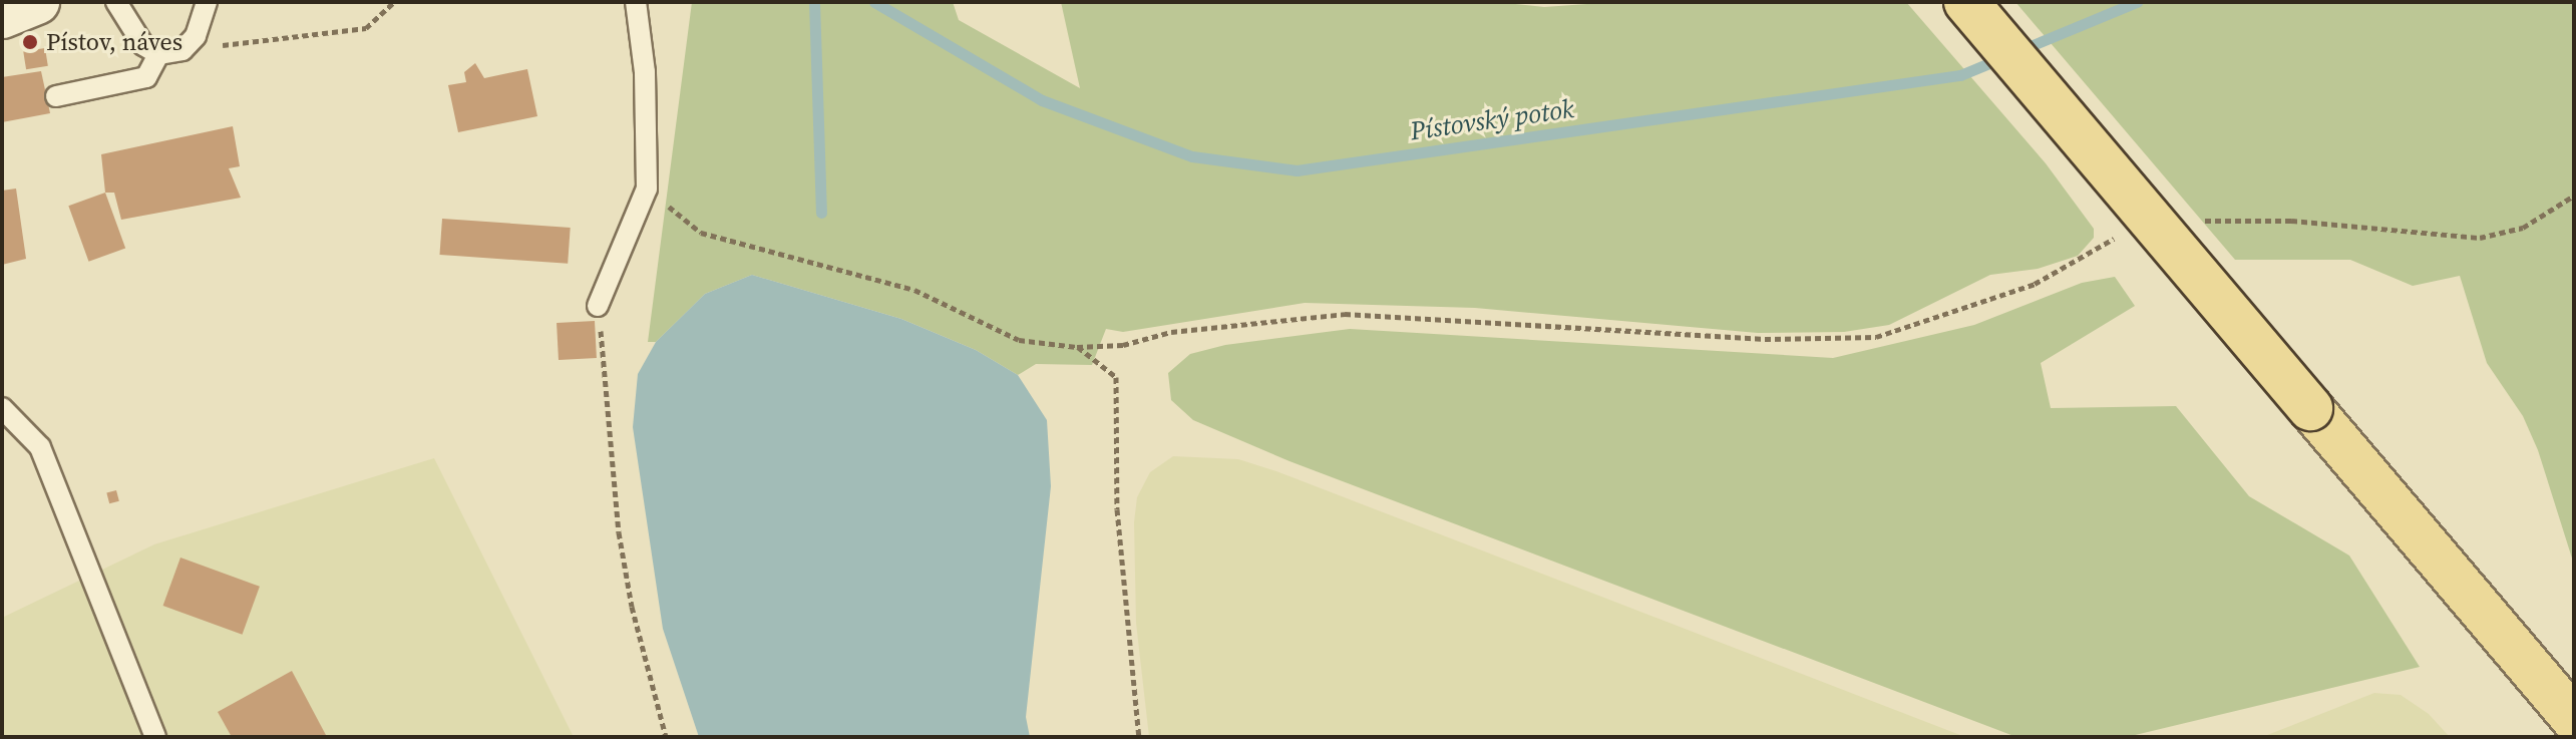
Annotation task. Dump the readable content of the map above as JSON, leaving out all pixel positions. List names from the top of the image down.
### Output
{
  "water": ["Pístovský potok"],
  "places": ["Pístov, náves"]
}
